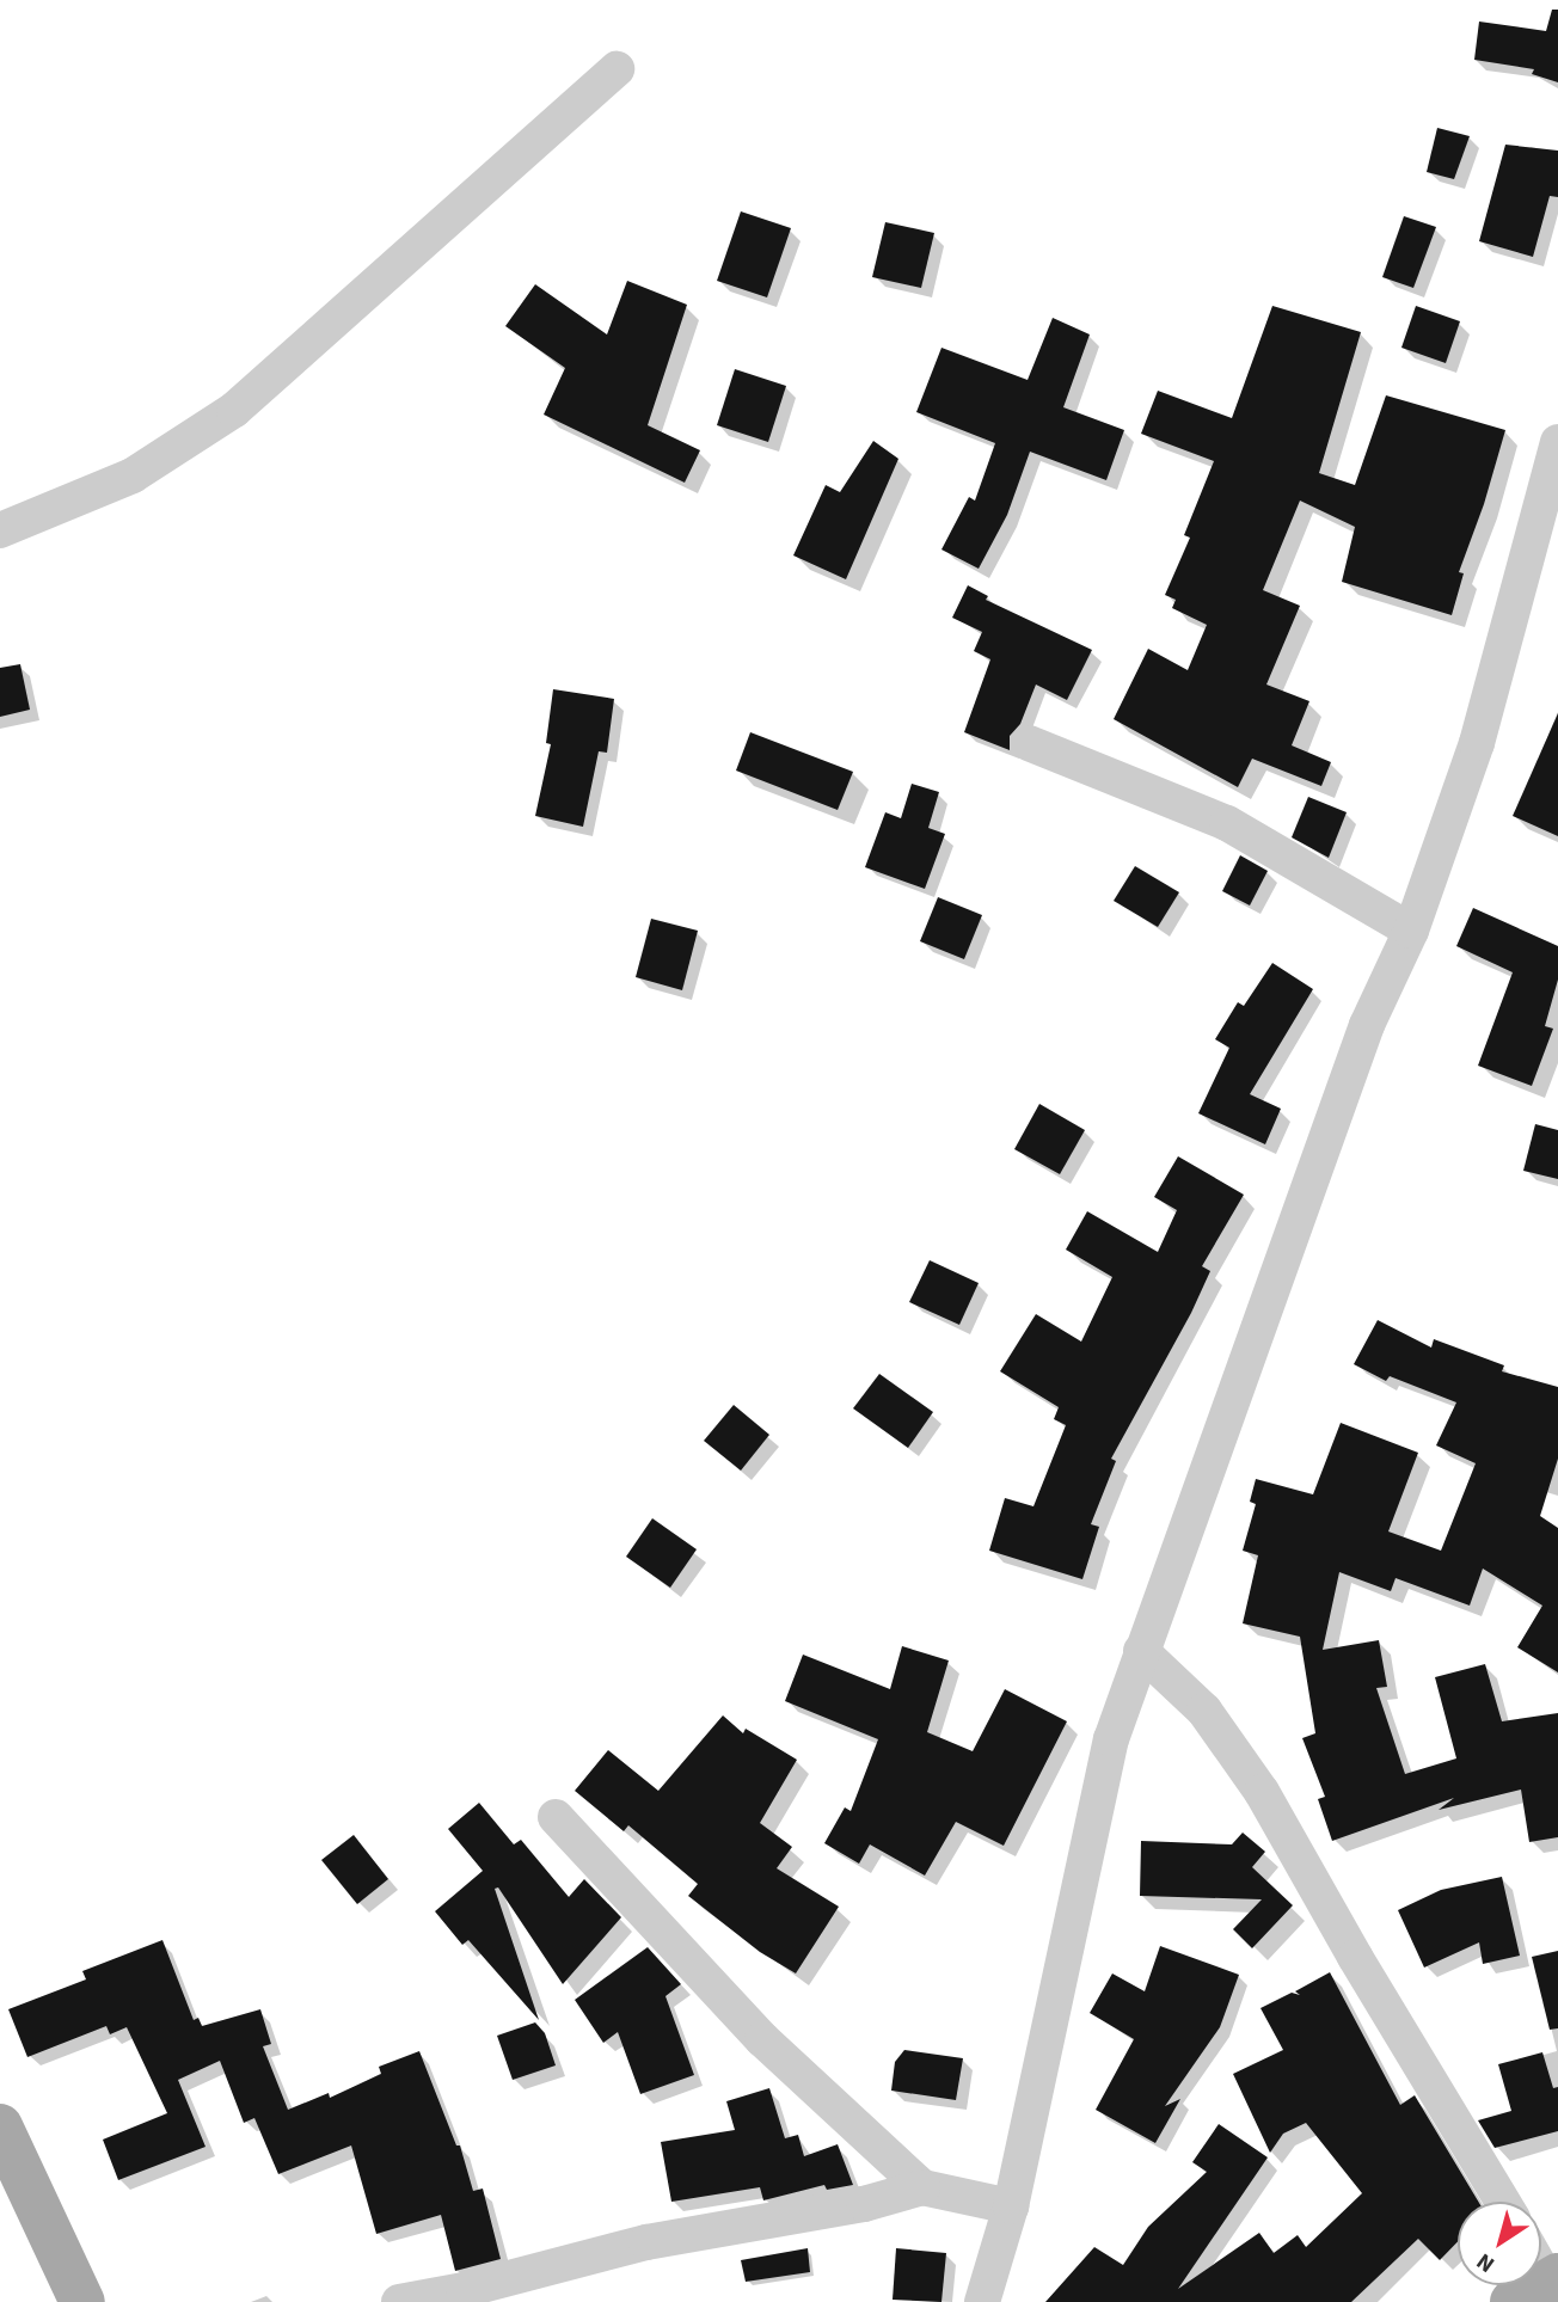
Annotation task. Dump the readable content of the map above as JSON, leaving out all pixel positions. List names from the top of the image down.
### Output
{
  "north": "bottom left"
}
